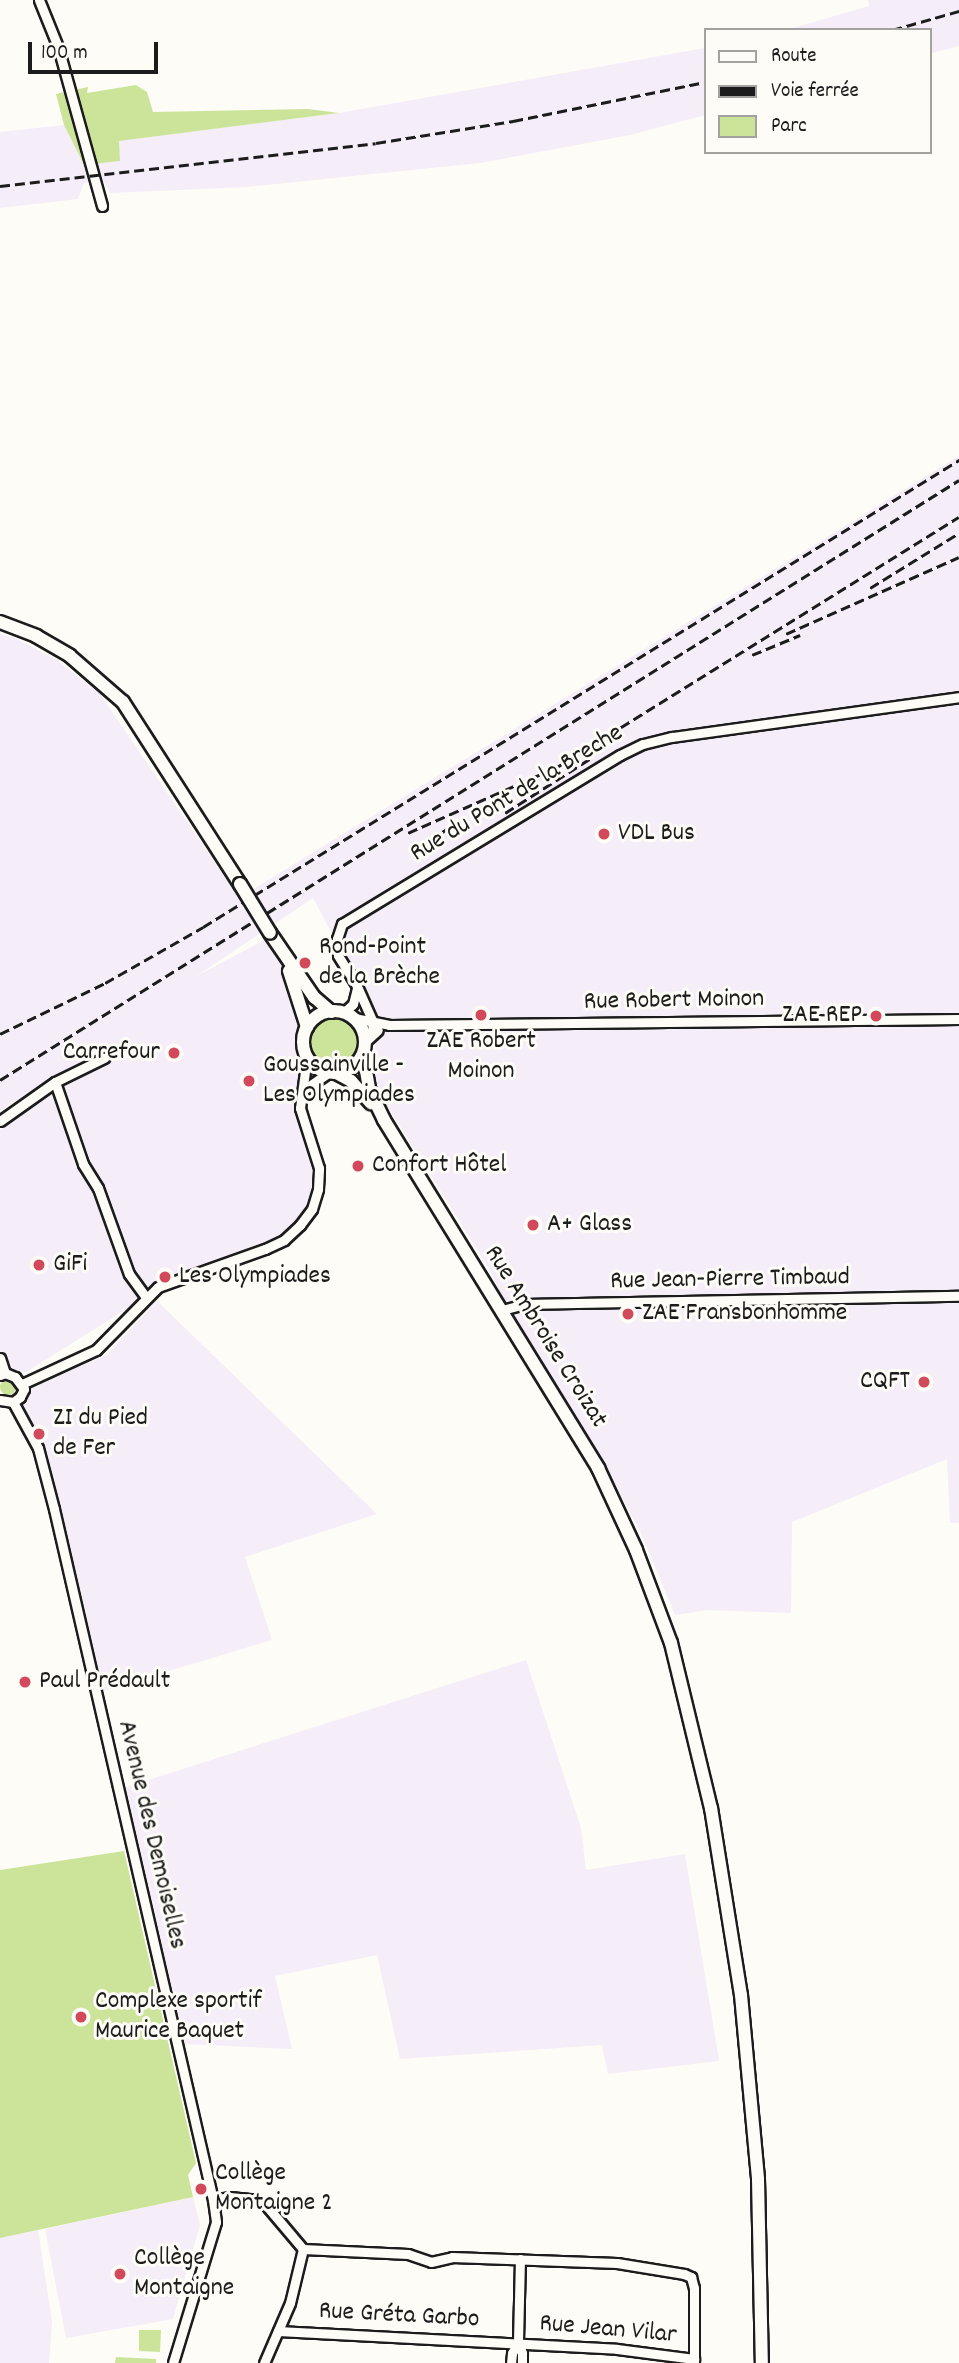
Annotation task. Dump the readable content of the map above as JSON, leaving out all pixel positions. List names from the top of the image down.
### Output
{
  "streets": {
    "main road": ["Rue Ambroise Croizat"],
    "street": [
      "Rue du Pont de la Breche",
      "Rue Robert Moinon",
      "Rue Jean-Pierre Timbaud",
      "Avenue des Demoiselles",
      "Rue Gréta Garbo",
      "Rue Jean Vilar"
    ]
  },
  "crossings": [
    ["Rue du Pont de la Breche", "Rue Robert Moinon"],
    ["Rue Jean-Pierre Timbaud", "Rue Ambroise Croizat"],
    ["Rue Gréta Garbo", "Rue Jean Vilar"]
  ],
  "places": [
    "VDL Bus",
    "Rond-Point de la Brèche",
    "ZAE Robert Moinon",
    "ZAE REP",
    "Carrefour",
    "Goussainville - Les Olympiades",
    "Confort Hôtel",
    "A+ Glass",
    "GiFi",
    "Les Olympiades",
    "ZAE Fransbonhomme",
    "CQFT",
    "ZI du Pied de Fer",
    "Paul Prédault",
    "Complexe sportif Maurice Baquet",
    "Collège Montaigne 2",
    "Collège Montaigne"
  ],
  "legend": ["Route", "Voie ferrée", "Parc"],
  "scale_bar": "100 m"
}
